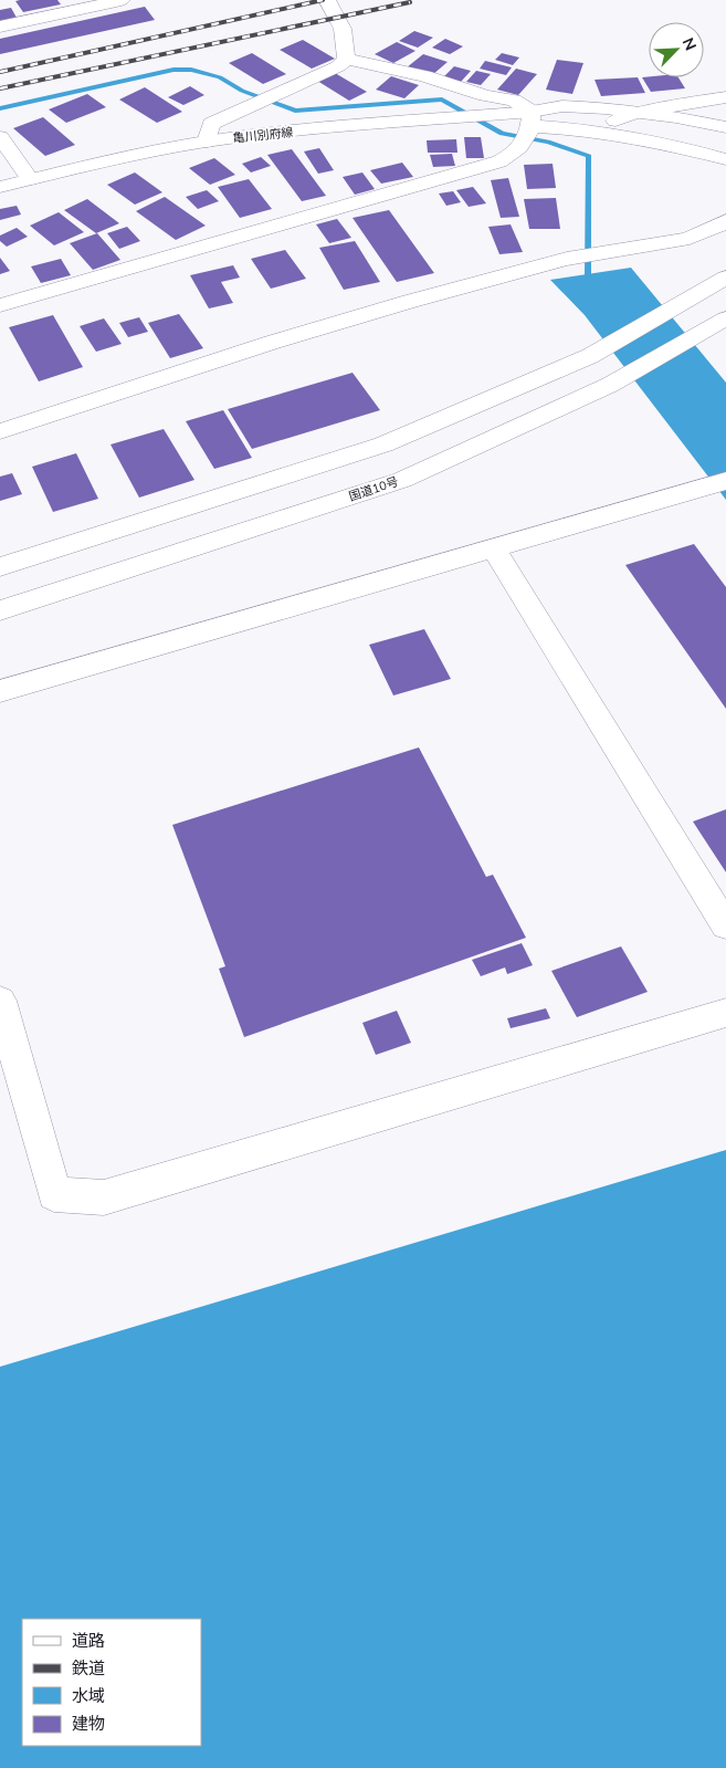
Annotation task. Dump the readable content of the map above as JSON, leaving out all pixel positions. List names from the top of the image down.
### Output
{
  "streets": {
    "main road": ["亀川別府線", "国道10号"]
  },
  "legend": [
    "道路",
    "鉄道",
    "水域",
    "建物"
  ],
  "north": "top right"
}
